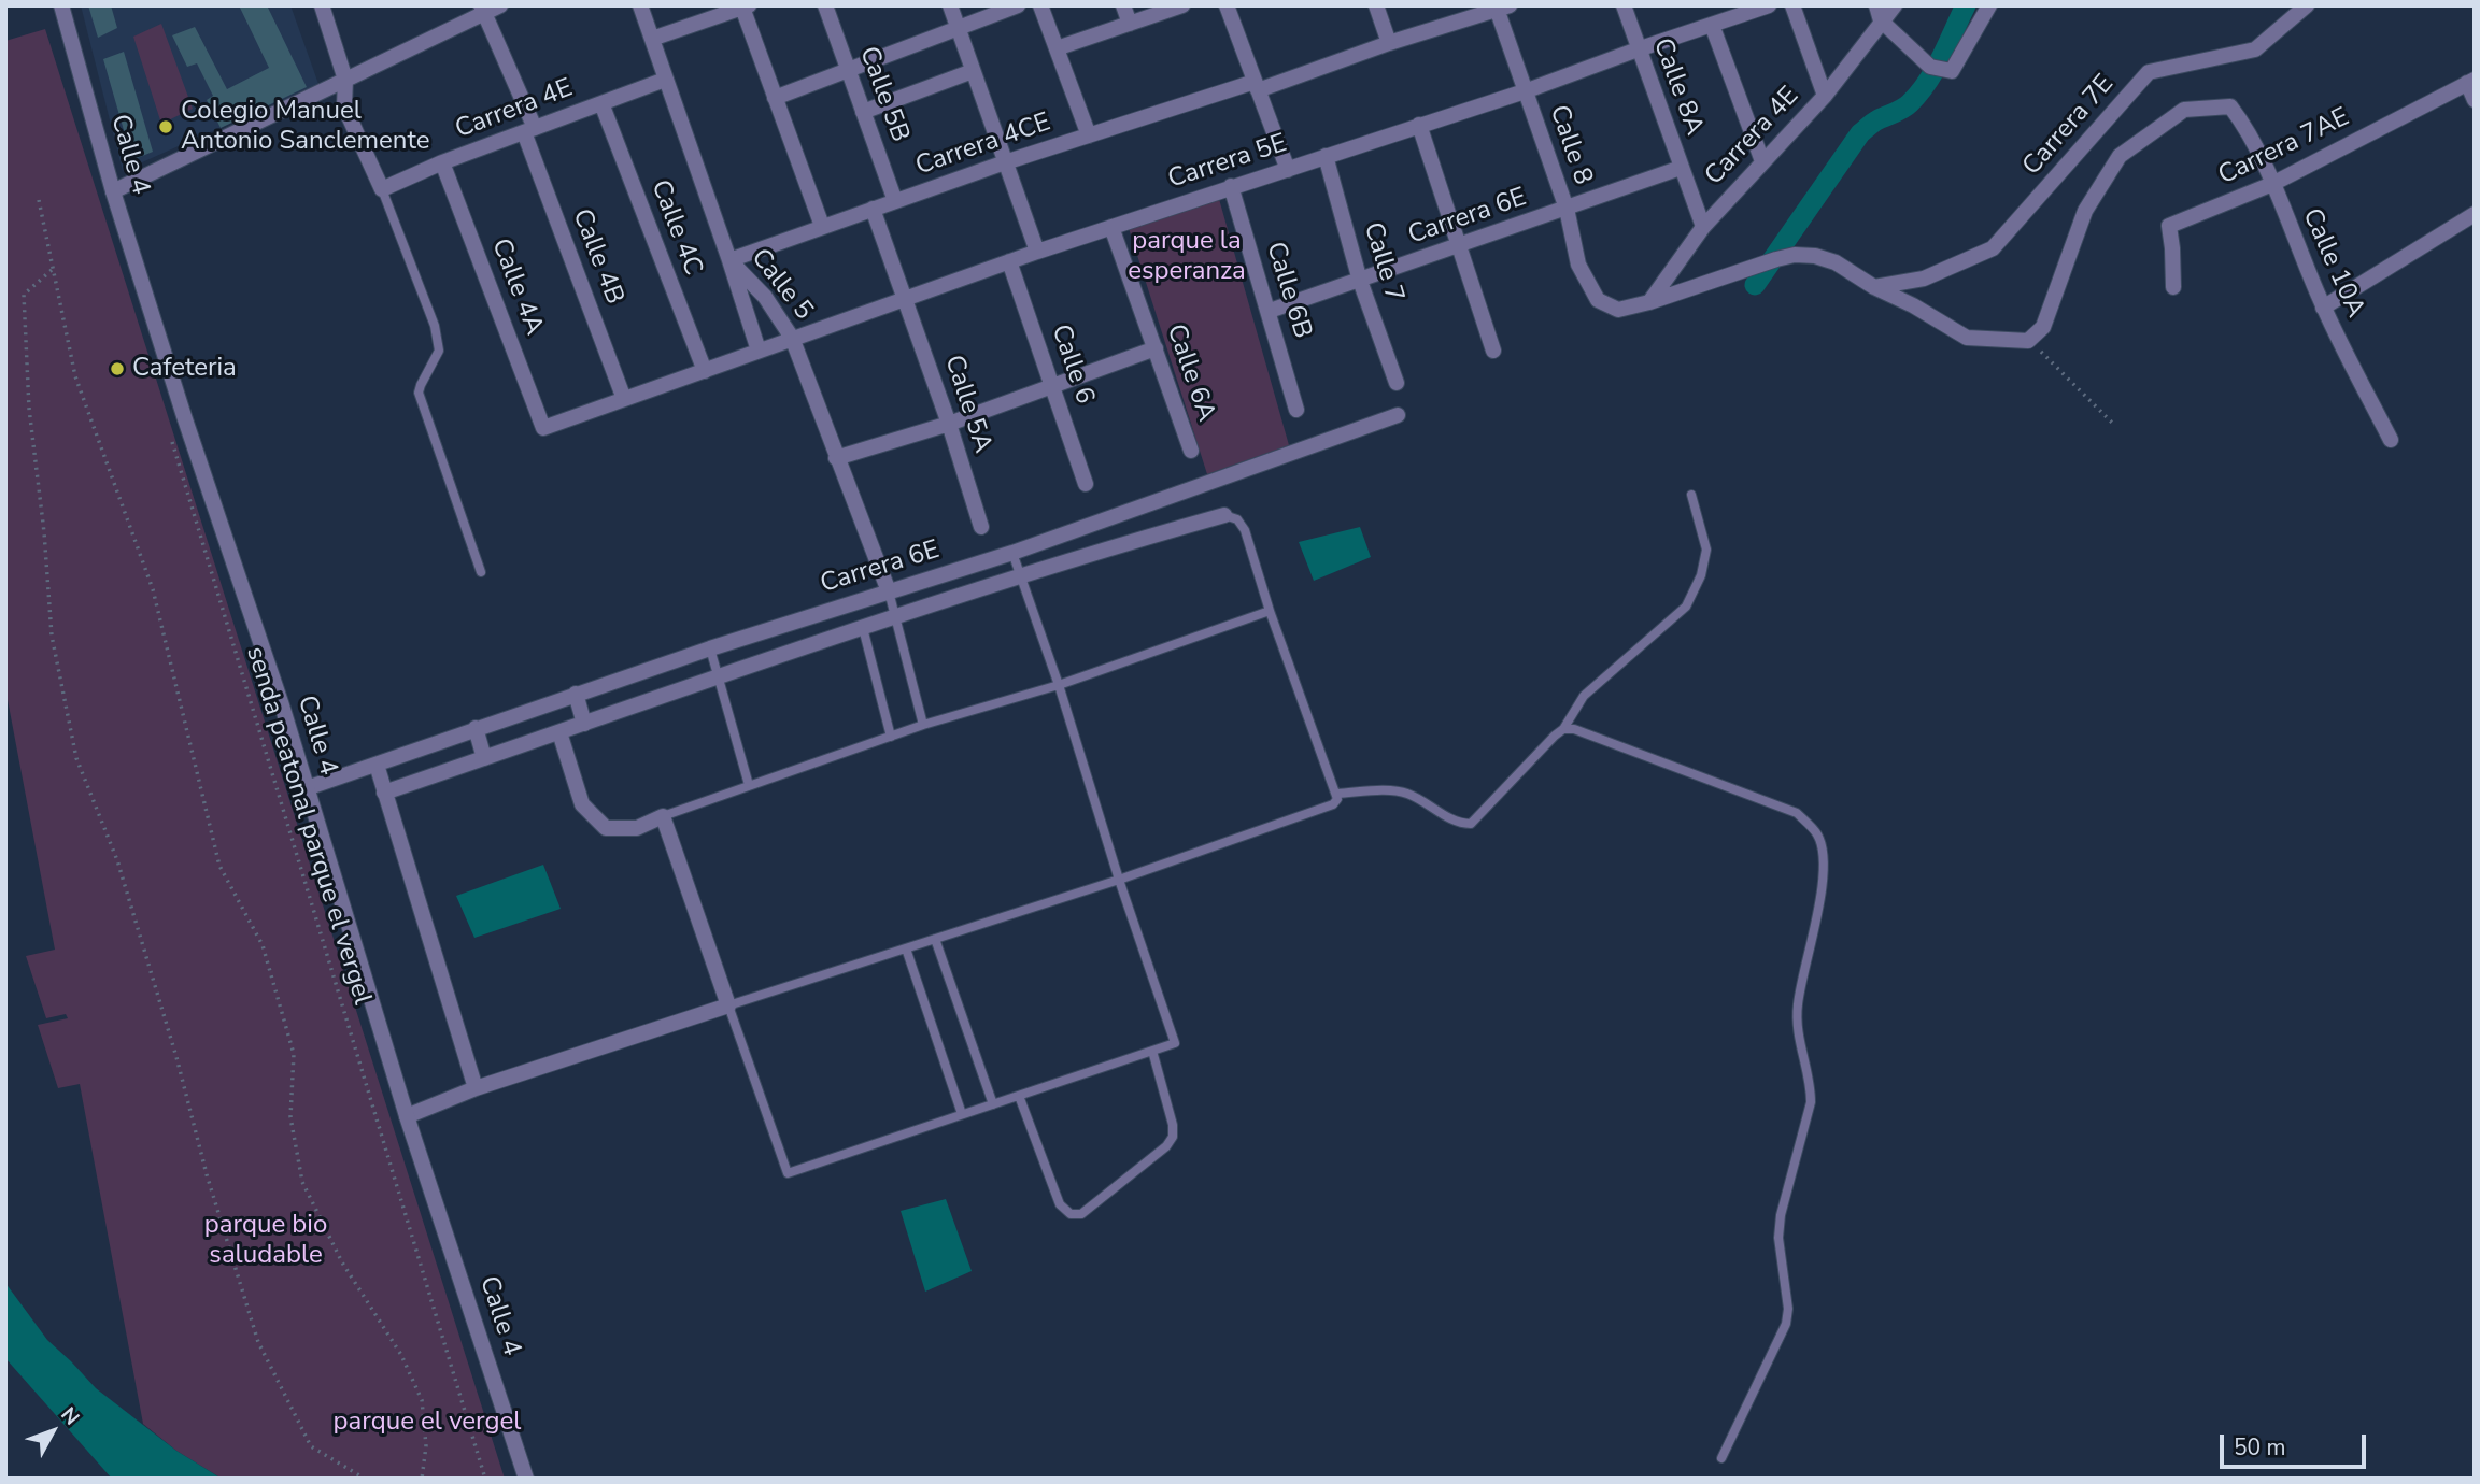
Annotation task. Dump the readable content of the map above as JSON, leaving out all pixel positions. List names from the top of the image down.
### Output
{
  "streets": {
    "street": [
      "Calle 8A",
      "Calle 5B",
      "Carrera 4E",
      "Carrera 7E",
      "Carrera 4CE",
      "Calle 8",
      "Carrera 7AE",
      "Calle 4",
      "Carrera 5E",
      "Carrera 6E",
      "Calle 4C",
      "Calle 4B",
      "Calle 7",
      "Calle 10A",
      "Calle 5",
      "Calle 4A",
      "Calle 6B",
      "Calle 6",
      "Calle 6A",
      "Calle 5A"
    ],
    "path": ["senda peatonal parque el vergel"]
  },
  "crossings": [
    ["Calle 8A", "Carrera 4E"],
    ["Calle 8A", "Carrera 5E"],
    ["Calle 8A", "Carrera 6E"],
    ["Calle 5B", "Carrera 4CE"],
    ["Carrera 4E", "Calle 8"],
    ["Carrera 4E", "Calle 4C"],
    ["Carrera 4E", "Calle 4B"],
    ["Carrera 4E", "Calle 5"],
    ["Carrera 4E", "Calle 4A"],
    ["Carrera 4CE", "Calle 8"],
    ["Carrera 4CE", "Calle 5"],
    ["Carrera 4CE", "Calle 5A"],
    ["Calle 8", "Carrera 5E"],
    ["Calle 8", "Carrera 6E"],
    ["Carrera 7AE", "Calle 10A"],
    ["Calle 4", "Carrera 6E"],
    ["Carrera 5E", "Calle 4C"],
    ["Carrera 5E", "Calle 4B"],
    ["Carrera 5E", "Calle 7"],
    ["Carrera 5E", "Calle 5"],
    ["Carrera 5E", "Calle 4A"],
    ["Carrera 5E", "Calle 6B"],
    ["Carrera 5E", "Calle 6"],
    ["Carrera 5E", "Calle 6A"],
    ["Carrera 5E", "Calle 5A"],
    ["Carrera 6E", "Calle 7"],
    ["Carrera 6E", "Calle 5"],
    ["Carrera 6E", "Calle 6B"]
  ],
  "parks": ["parque la esperanza", "parque bio saludable", "parque el vergel"],
  "places": ["Colegio Manuel Antonio Sanclemente", "Cafeteria"],
  "scale_bar": "50 m",
  "north": "top right"
}
